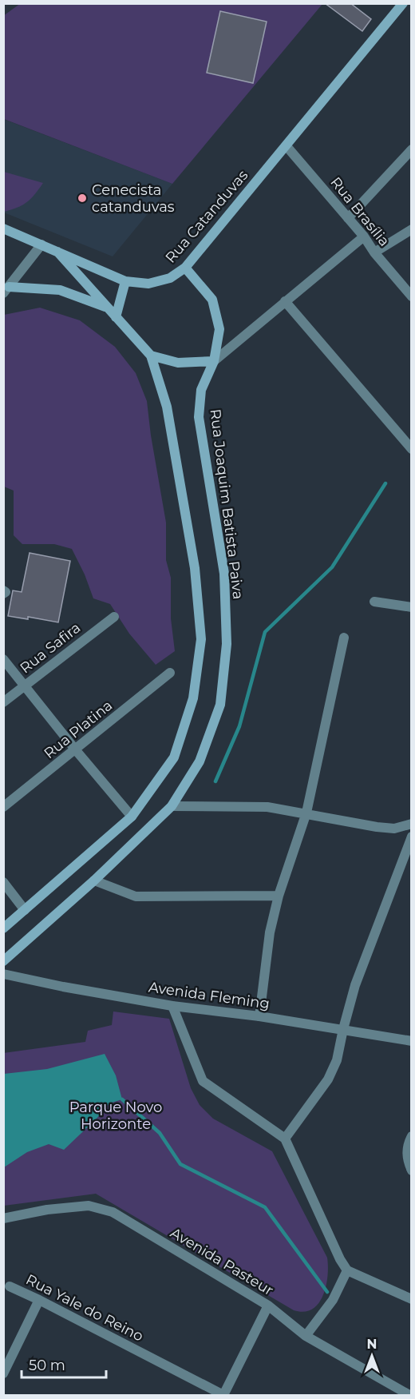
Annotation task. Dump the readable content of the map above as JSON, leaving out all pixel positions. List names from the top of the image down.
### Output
{
  "streets": {
    "main road": ["Rua Catanduvas", "Rua Joaquim Batista Paiva"],
    "street": [
      "Rua Brasília",
      "Rua Safira",
      "Rua Platina",
      "Avenida Fleming",
      "Avenida Pasteur",
      "Rua Yale do Reino"
    ]
  },
  "crossings": [
    ["Rua Brasília", "Rua Catanduvas"],
    ["Rua Catanduvas", "Rua Joaquim Batista Paiva"]
  ],
  "parks": ["Parque Novo Horizonte"],
  "places": ["Cenecista catanduvas"],
  "scale_bar": "50 m",
  "north": "top"
}
